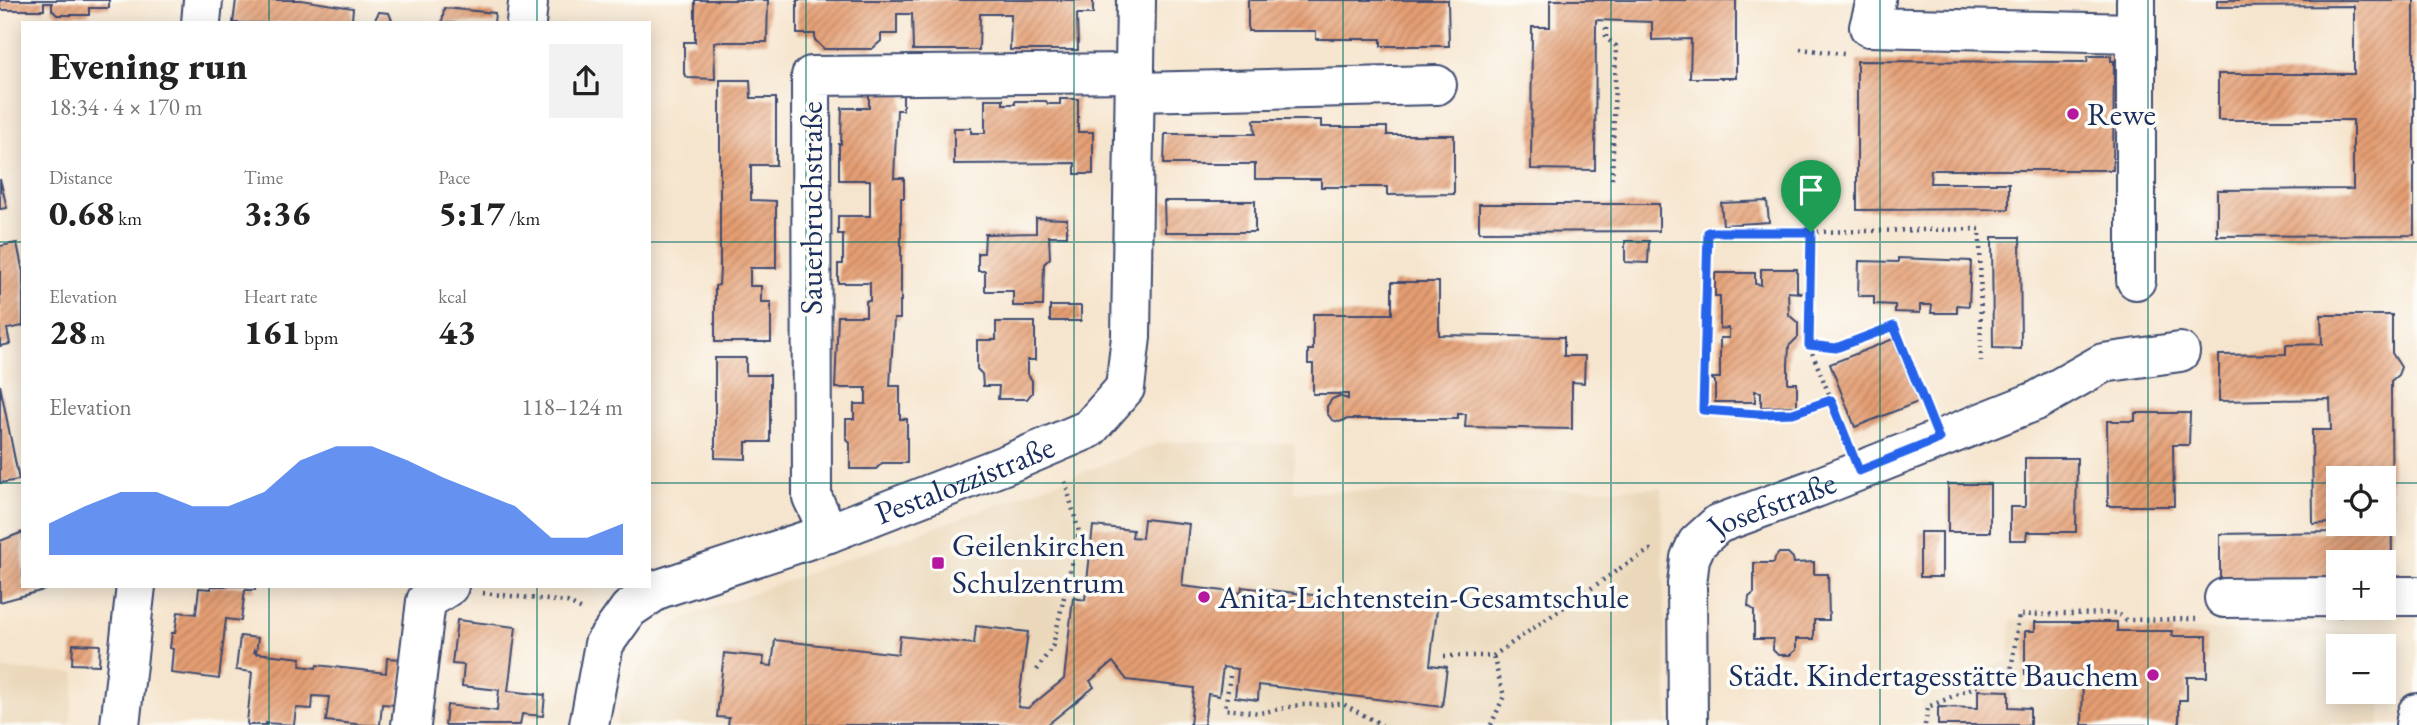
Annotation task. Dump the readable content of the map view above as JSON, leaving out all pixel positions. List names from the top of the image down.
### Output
{
  "streets": {
    "street": ["Sauerbruchstraße", "Pestalozzistraße", "Josefstraße"]
  },
  "crossings": [
    ["Sauerbruchstraße", "Pestalozzistraße"]
  ],
  "places": {
    "other": ["Rewe", "Anita-Lichtenstein-Gesamtschule", "Städt. Kindertagesstätte Bauchem"],
    "transit": ["Geilenkirchen Schulzentrum"]
  },
  "page": {
    "heading": ["Evening run", "18:34 · 4 × 170 m"],
    "stats": [
      ["Distance", "0.68 km"],
      ["Time", "3:36"],
      ["Pace", "5:17 /km"],
      ["Elevation", "28 m"],
      ["Heart rate", "161 bpm"],
      ["kcal", "43"]
    ],
    "chart": ["Elevation", "118–124 m"],
    "map_buttons": ["+", "−"]
  }
}
